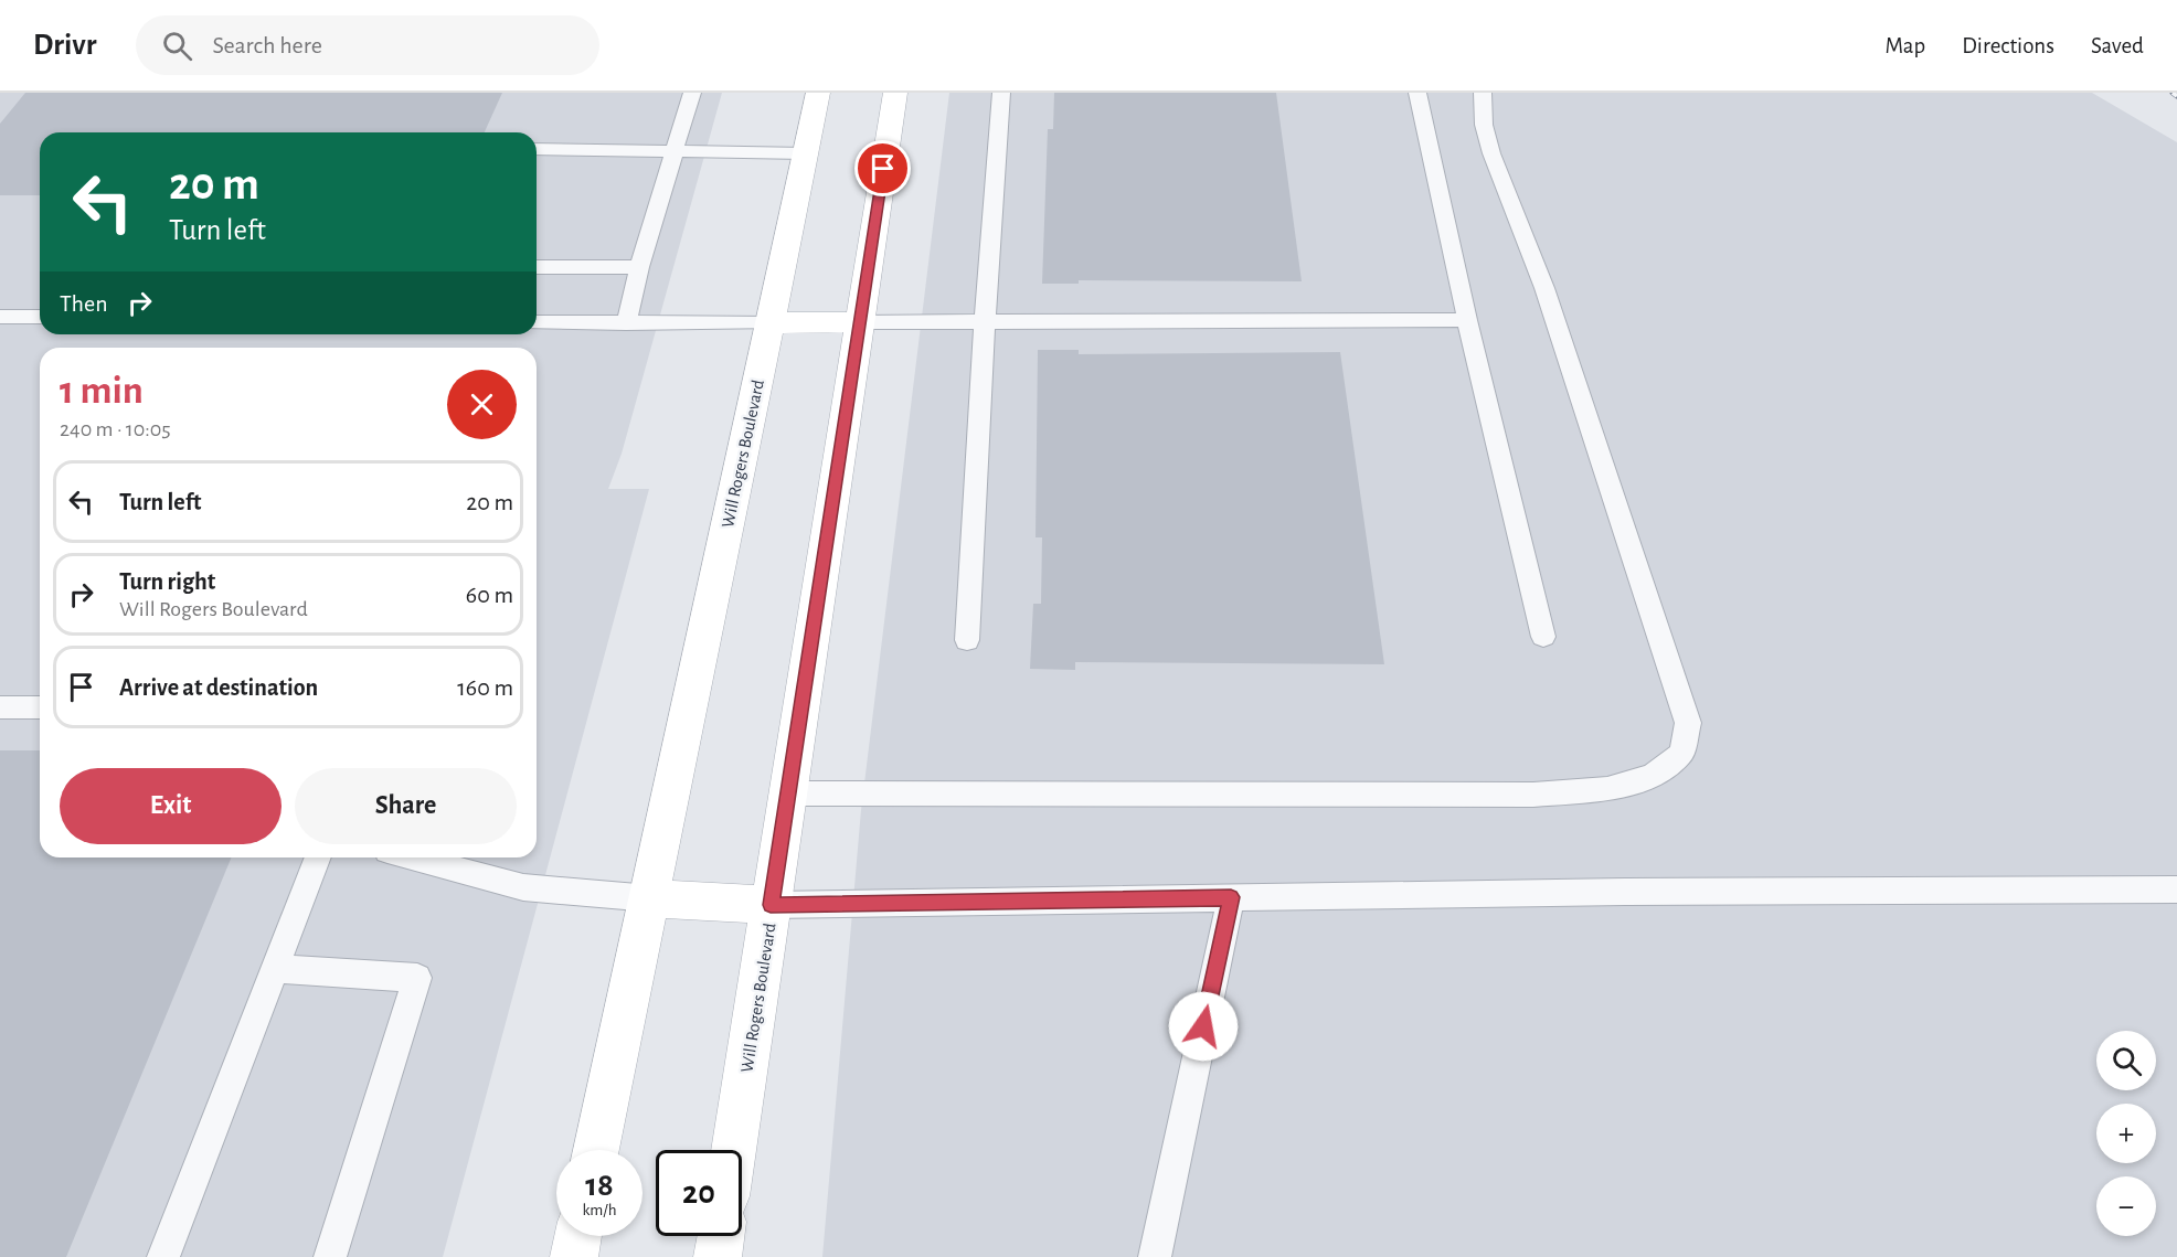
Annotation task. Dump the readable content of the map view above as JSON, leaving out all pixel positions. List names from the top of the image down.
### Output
{
  "streets": {
    "main road": ["Will Rogers Boulevard"]
  },
  "page": {
    "header": "Drivr",
    "search": "Search here",
    "nav": ["Map", "Directions", "Saved"],
    "turn": ["20 m", "Turn left"],
    "then": "Then",
    "heading": ["1 min", "240 m · 10:05"],
    "list": [
      {
        "name": "Turn left",
        "value": "20 m"
      },
      {
        "name": "Turn right",
        "note": "Will Rogers Boulevard",
        "value": "60 m"
      },
      {
        "name": "Arrive at destination",
        "value": "160 m"
      }
    ],
    "buttons": ["Exit", "Share"],
    "map_buttons": ["+", "−"],
    "speed": "18 km/h",
    "limit": "20"
  }
}
